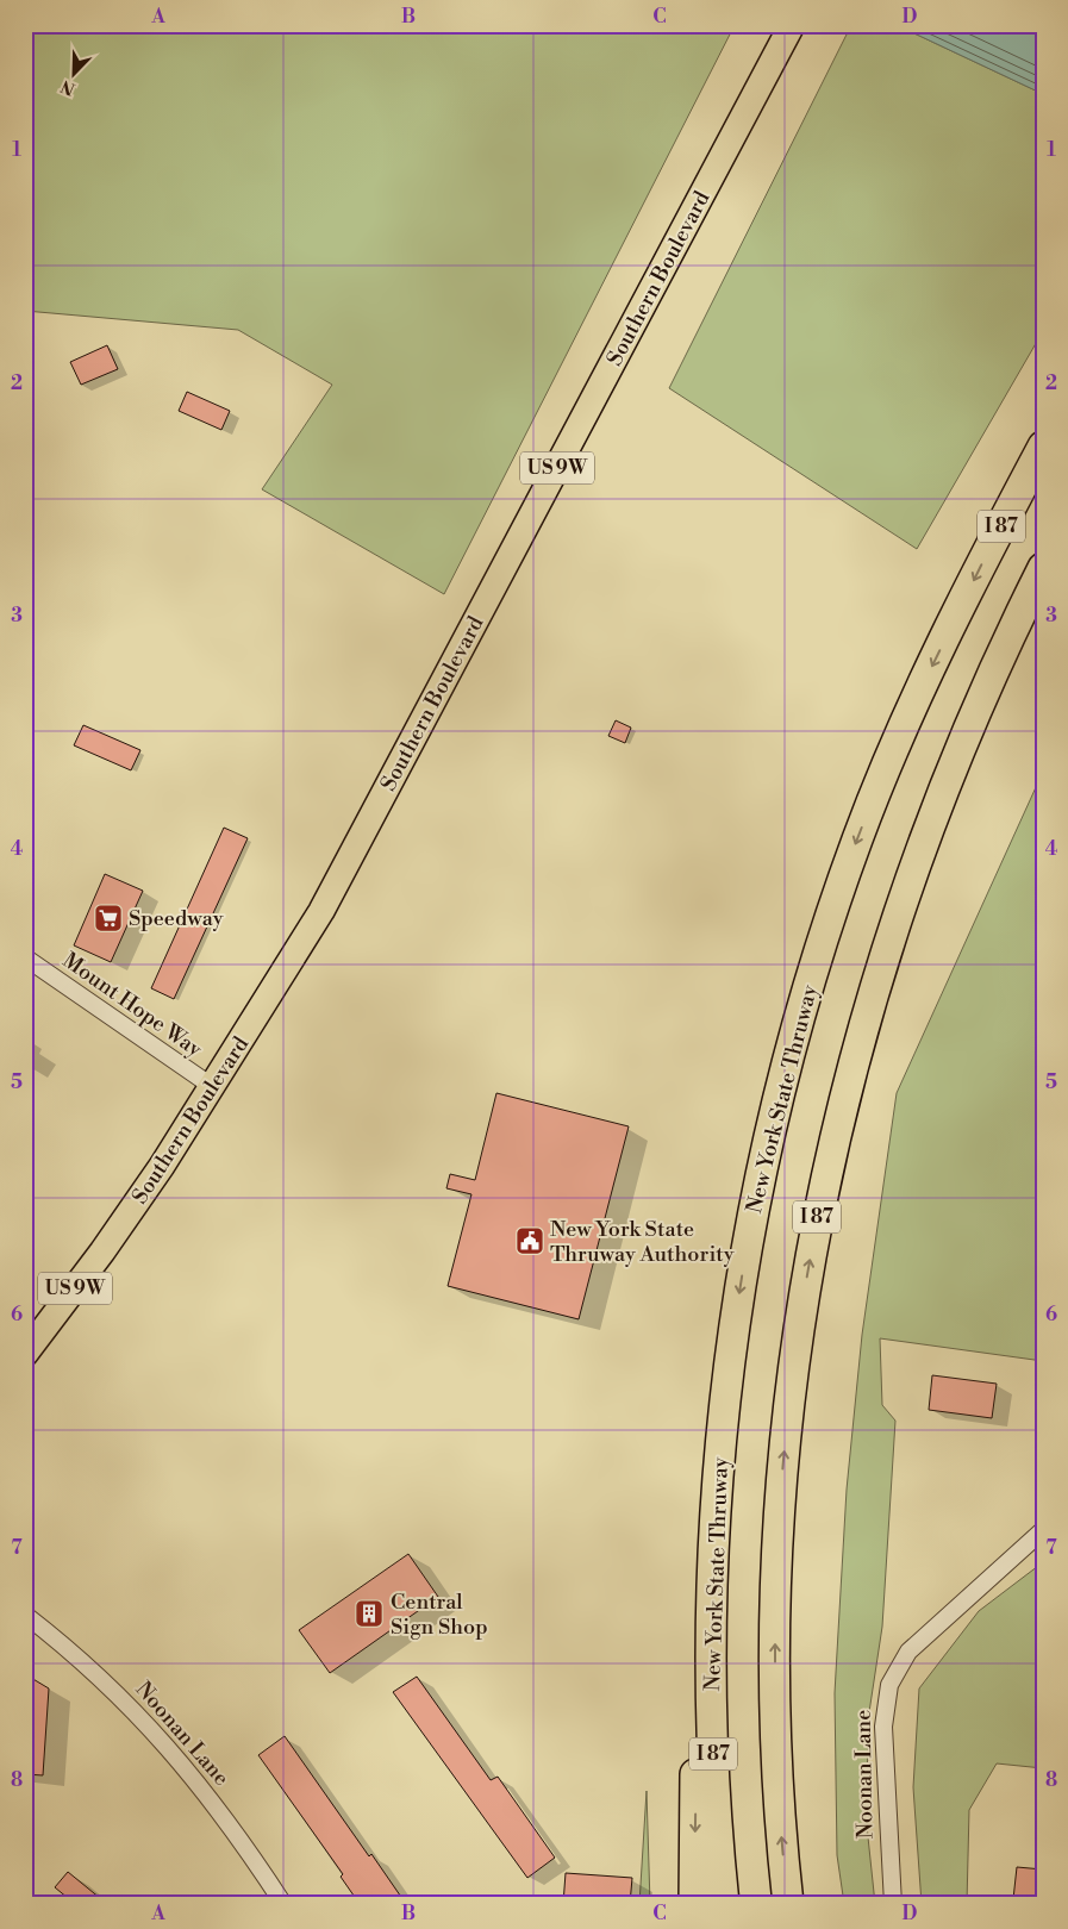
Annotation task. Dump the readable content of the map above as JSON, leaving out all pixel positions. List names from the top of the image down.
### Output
{
  "streets": {
    "highway": ["I 87", "New York State Thruway"],
    "main road": ["Southern Boulevard", "US 9W"],
    "street": ["Mount Hope Way", "Noonan Lane"]
  },
  "crossings": [
    ["Southern Boulevard", "Mount Hope Way"]
  ],
  "places": {
    "supermarket": ["Speedway"],
    "public building": ["New York State Thruway Authority"],
    "building": ["Central Sign Shop"]
  },
  "north": "bottom left",
  "grid": {
    "columns": [
      "A",
      "B",
      "C",
      "D"
    ],
    "rows": [
      "1",
      "2",
      "3",
      "4",
      "5",
      "6",
      "7",
      "8"
    ]
  }
}
